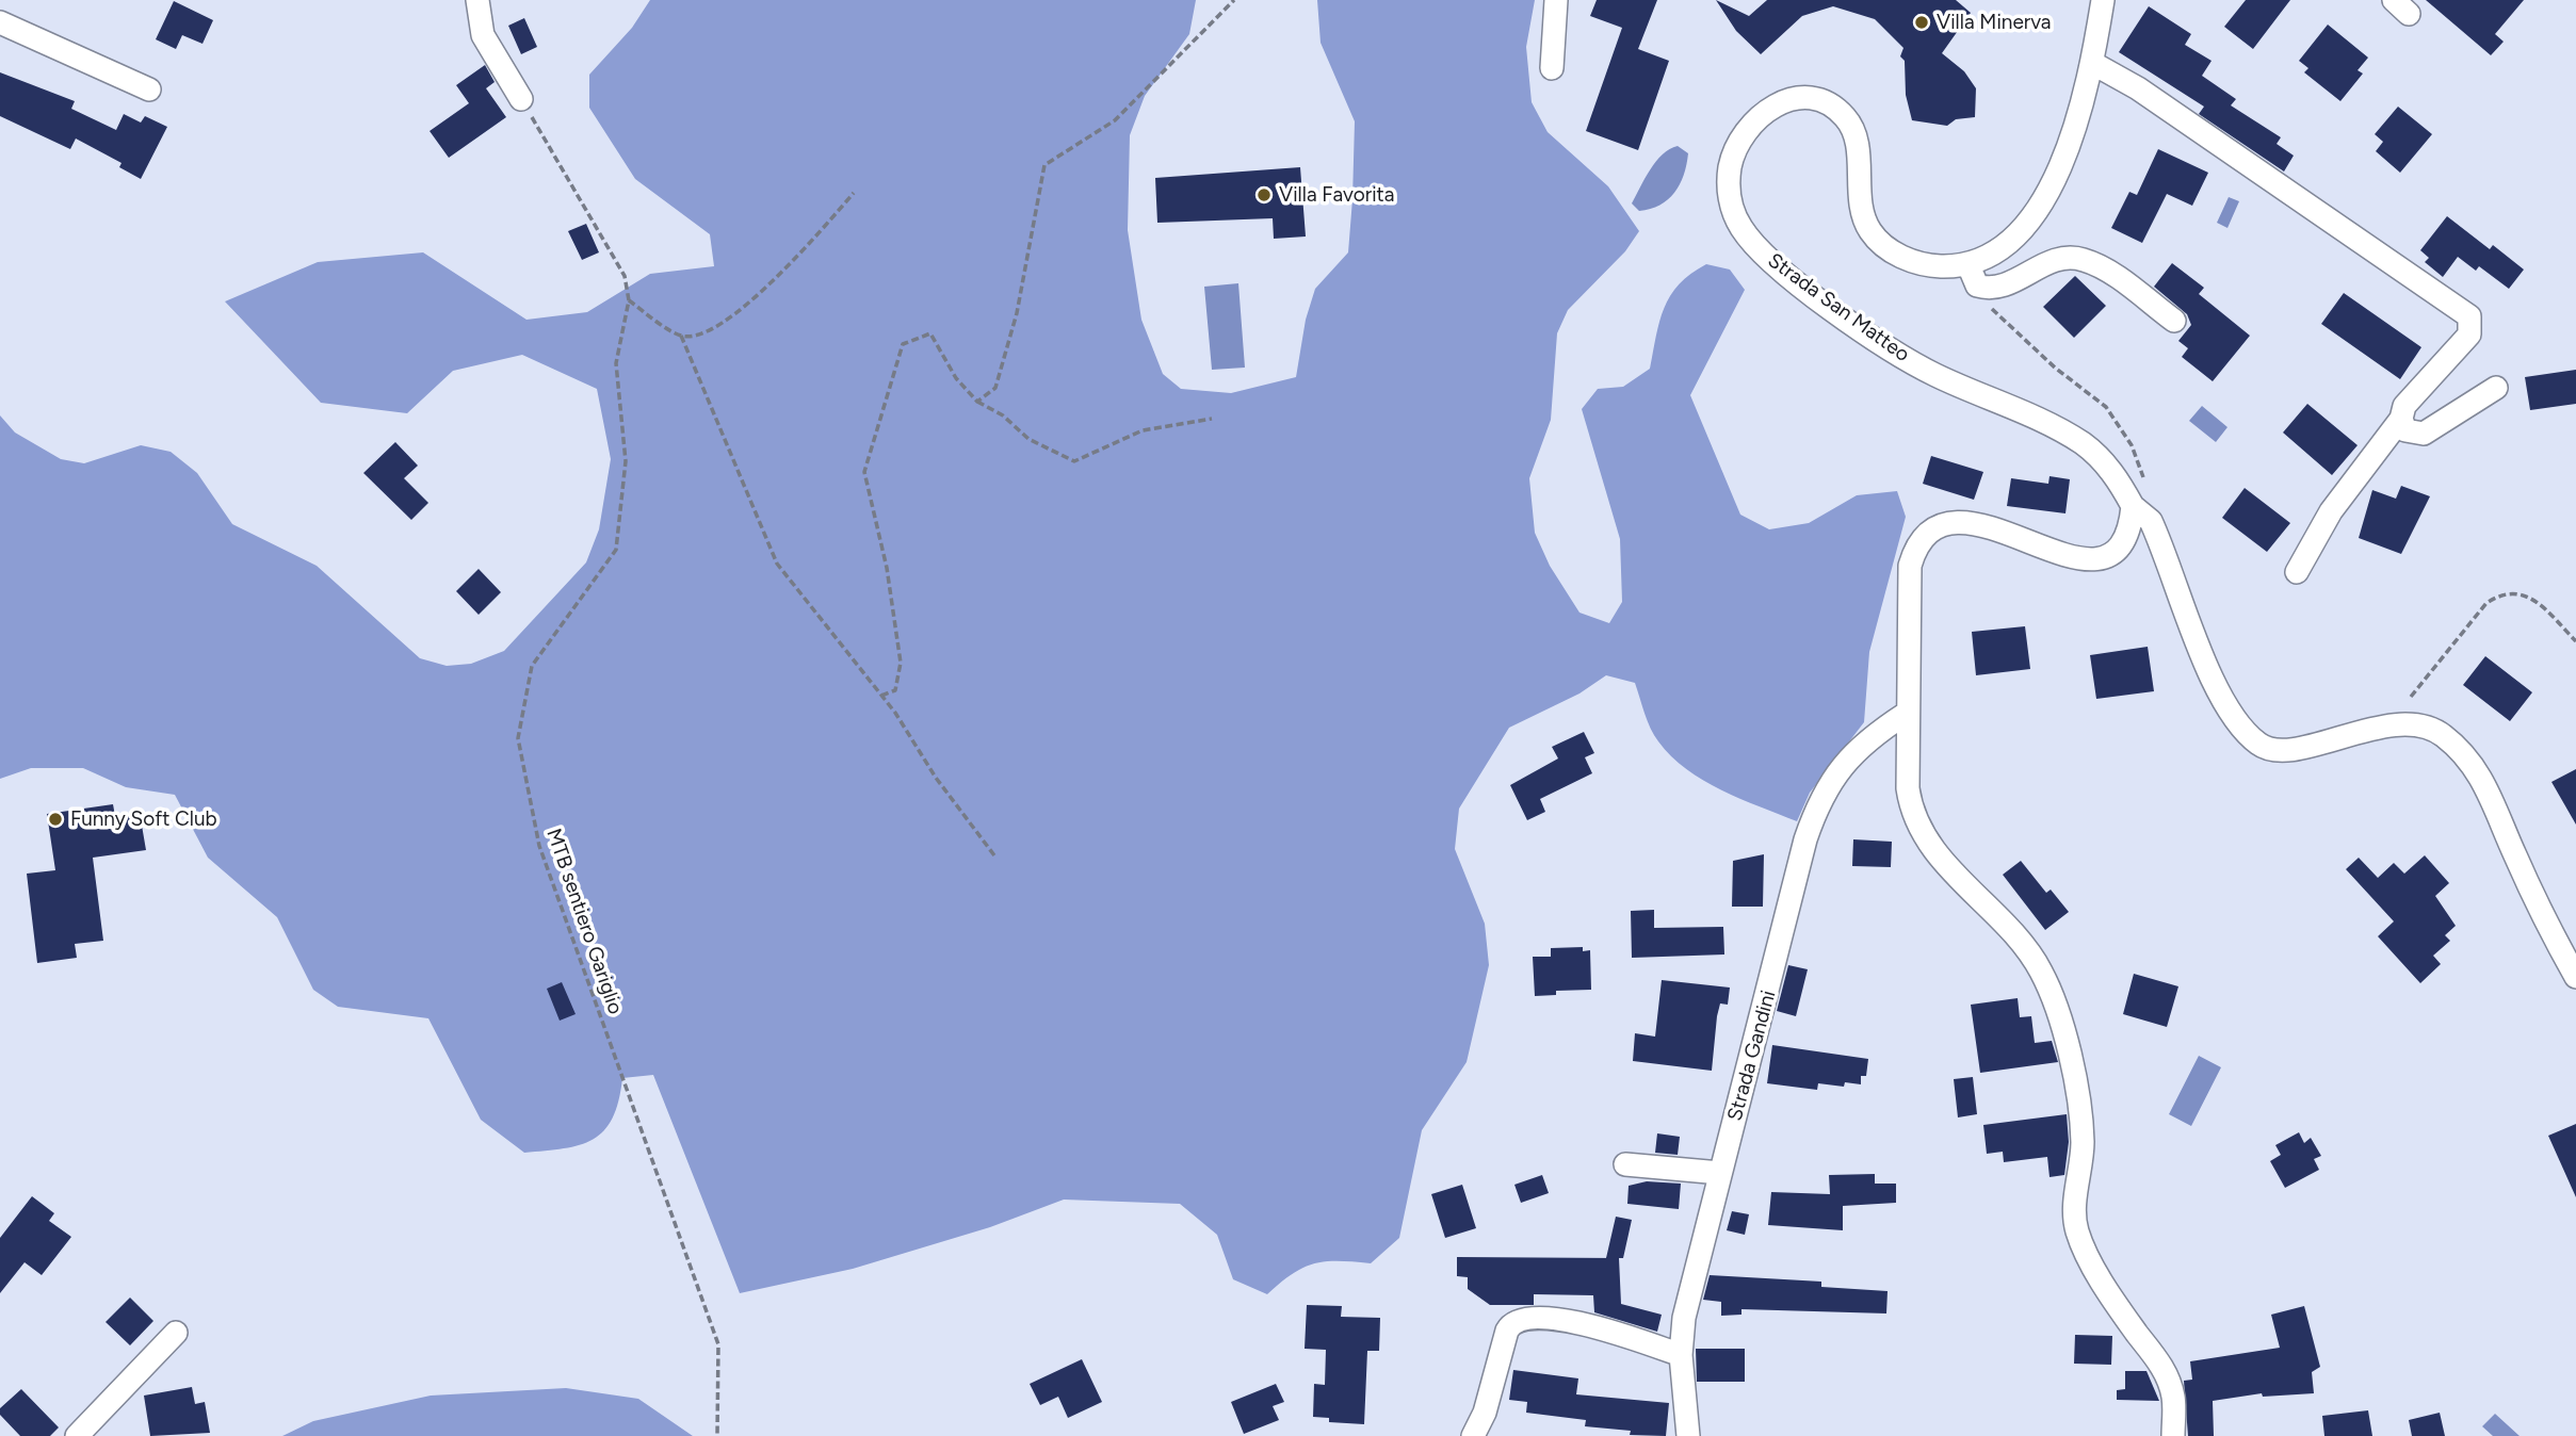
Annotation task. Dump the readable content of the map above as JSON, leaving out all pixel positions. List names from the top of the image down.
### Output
{
  "streets": {
    "street": ["Strada San Matteo", "Strada Gandini"],
    "path": ["MTB sentiero Gariglio"]
  },
  "places": ["Villa Minerva", "Villa Favorita", "Funny Soft Club"]
}
